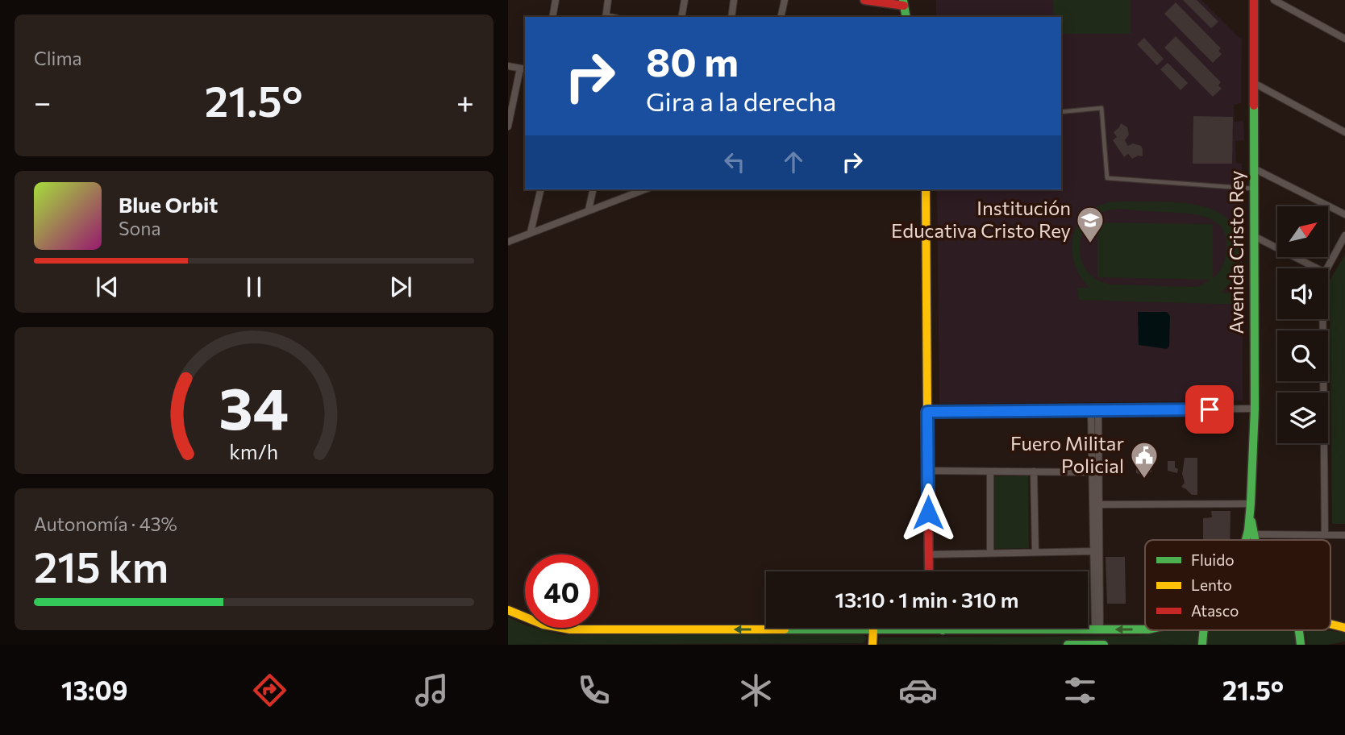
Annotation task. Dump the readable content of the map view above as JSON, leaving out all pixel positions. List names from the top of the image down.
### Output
{
  "streets": {
    "main road": ["Avenida Cristo Rey"]
  },
  "places": {
    "school or university": ["Institución Educativa Cristo Rey"],
    "public building": ["Fuero Militar Policial"]
  },
  "legend": ["Fluido", "Lento", "Atasco"],
  "north": "top right",
  "page": {
    "tile": [
      "Clima",
      ["Autonomía · 43%", "215 km"]
    ],
    "turn": ["80 m", "Gira a la derecha"],
    "heat": ["−", "21.5°", "+"],
    "song": ["Blue Orbit", "Sona"],
    "limit": "40",
    "trip": "13:10 · 1 min · 310 m",
    "tabs": ["13:09", "21.5°"],
    "gauge": ["34", "km/h"]
  }
}
